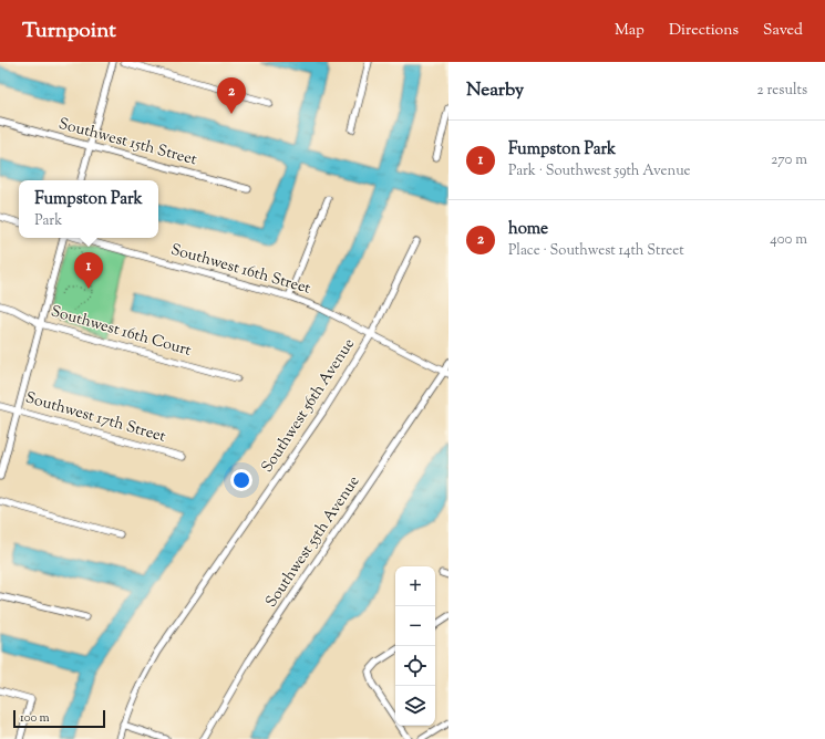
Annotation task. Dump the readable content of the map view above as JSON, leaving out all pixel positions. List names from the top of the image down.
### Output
{
  "streets": {
    "street": [
      "Southwest 15th Street",
      "Southwest 16th Street",
      "Southwest 16th Court",
      "Southwest 56th Avenue",
      "Southwest 17th Street",
      "Southwest 55th Avenue"
    ]
  },
  "crossings": [
    ["Southwest 16th Street", "Southwest 56th Avenue"],
    ["Southwest 16th Street", "Southwest 55th Avenue"]
  ],
  "scale_bar": "100 m",
  "page": {
    "header": "Turnpoint",
    "nav": ["Map", "Directions", "Saved"],
    "heading": ["Nearby", "2 results"],
    "pins": ["2", "1"],
    "list": [
      {
        "mark": "1",
        "name": "Fumpston Park",
        "note": "Park · Southwest 59th Avenue",
        "value": "270 m"
      },
      {
        "mark": "2",
        "name": "home",
        "note": "Place · Southwest 14th Street",
        "value": "400 m"
      }
    ],
    "popup": ["Fumpston Park", "Park"],
    "map_buttons": ["+", "−"],
    "scale": "100 m"
  }
}
